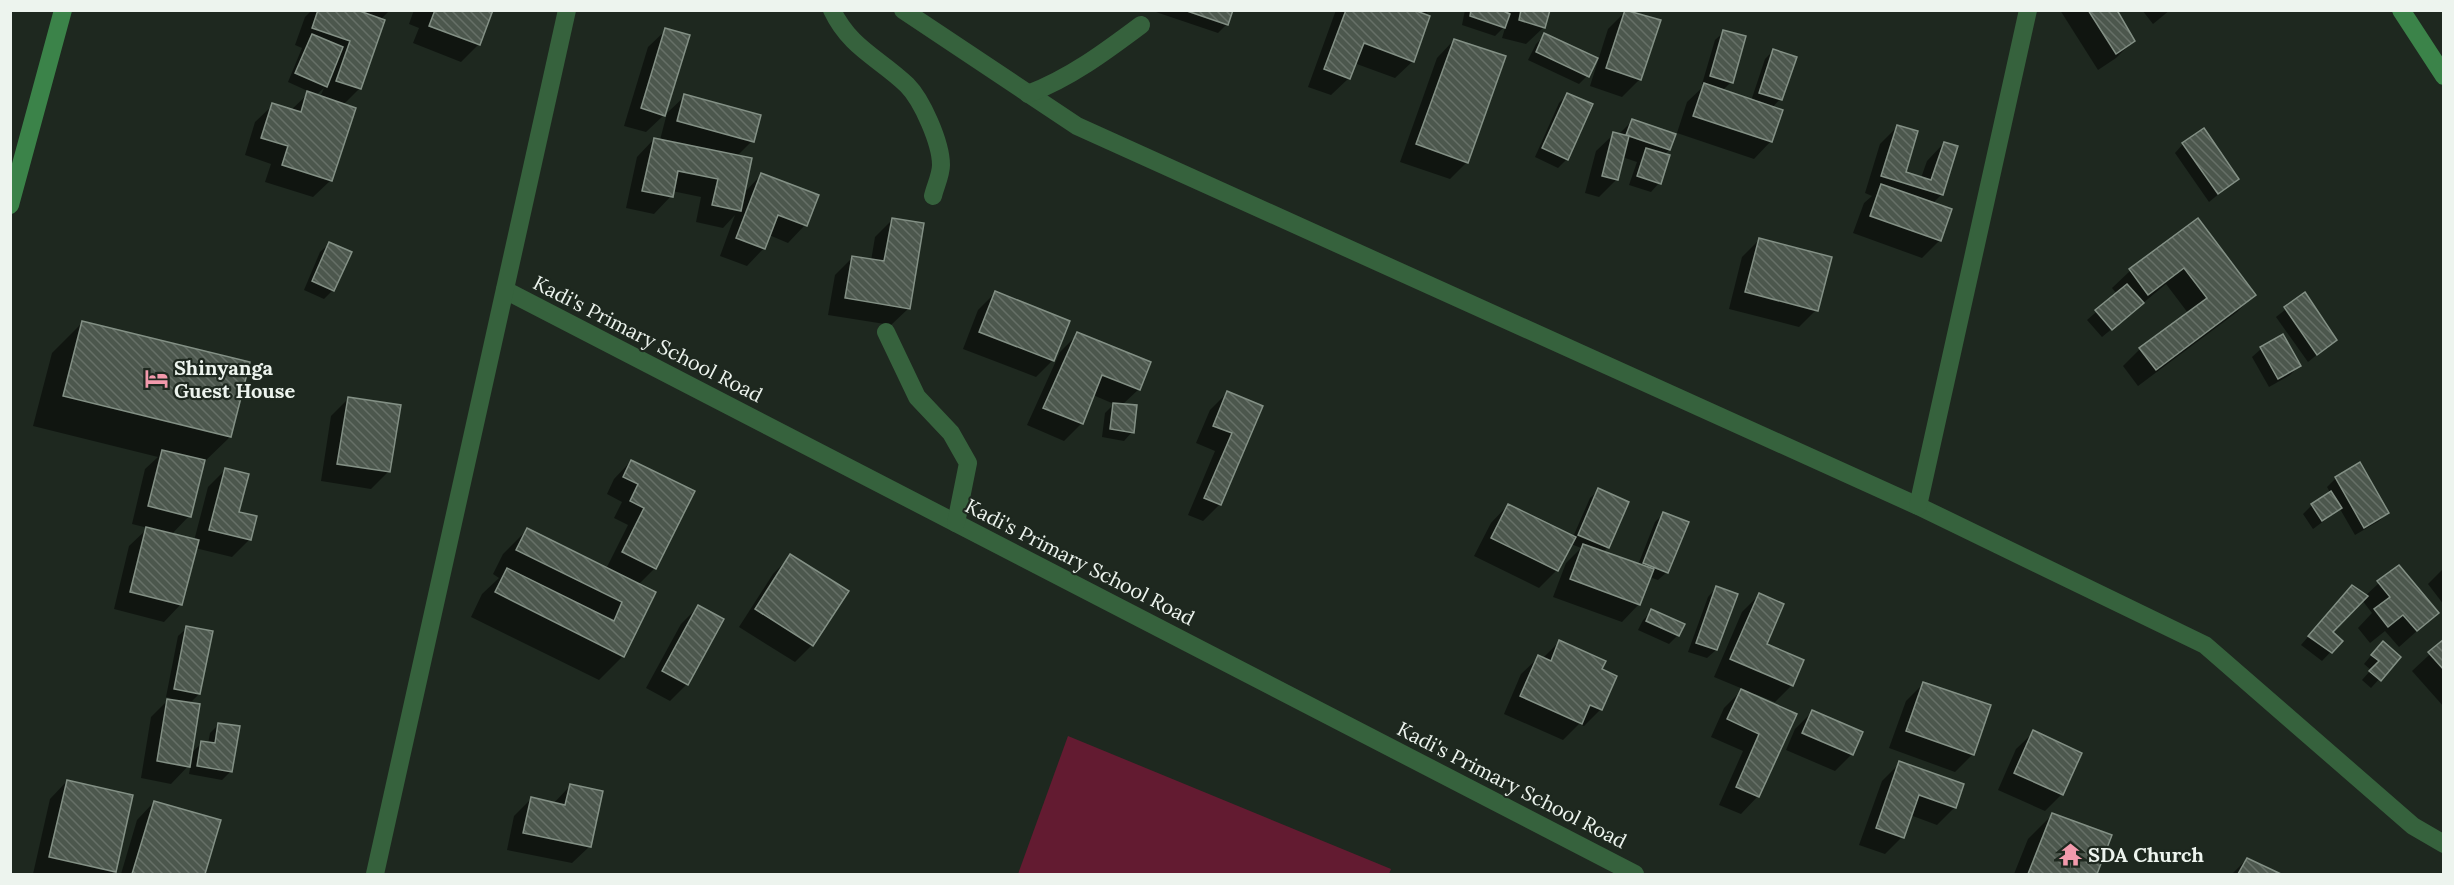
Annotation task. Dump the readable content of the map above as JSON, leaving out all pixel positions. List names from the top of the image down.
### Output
{
  "streets": {
    "street": ["Kadi's Primary School Road"]
  },
  "places": {
    "hotel": ["Shinyanga Guest House"],
    "temple": ["SDA Church"]
  }
}
